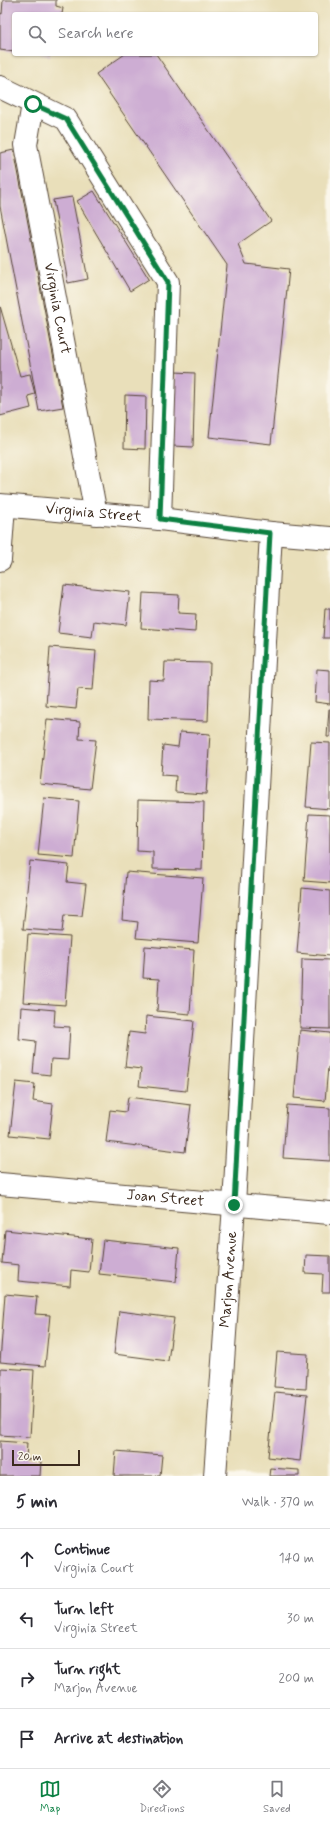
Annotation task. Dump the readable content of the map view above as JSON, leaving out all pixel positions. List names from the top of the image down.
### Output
{
  "streets": {
    "street": [
      "Virginia Court",
      "Virginia Street",
      "Joan Street",
      "Marjon Avenue"
    ]
  },
  "crossings": [
    ["Virginia Court", "Virginia Street"],
    ["Virginia Street", "Marjon Avenue"],
    ["Joan Street", "Marjon Avenue"]
  ],
  "scale_bar": "20 m",
  "page": {
    "search": "Search here",
    "scale": "20 m",
    "heading": ["5 min", "Walk · 370 m"],
    "list": [
      ["Continue", "Virginia Court", "140 m"],
      ["Turn left", "Virginia Street", "30 m"],
      ["Turn right", "Marjon Avenue", "200 m"],
      "Arrive at destination"
    ],
    "nav": ["Map", "Directions", "Saved"]
  }
}
